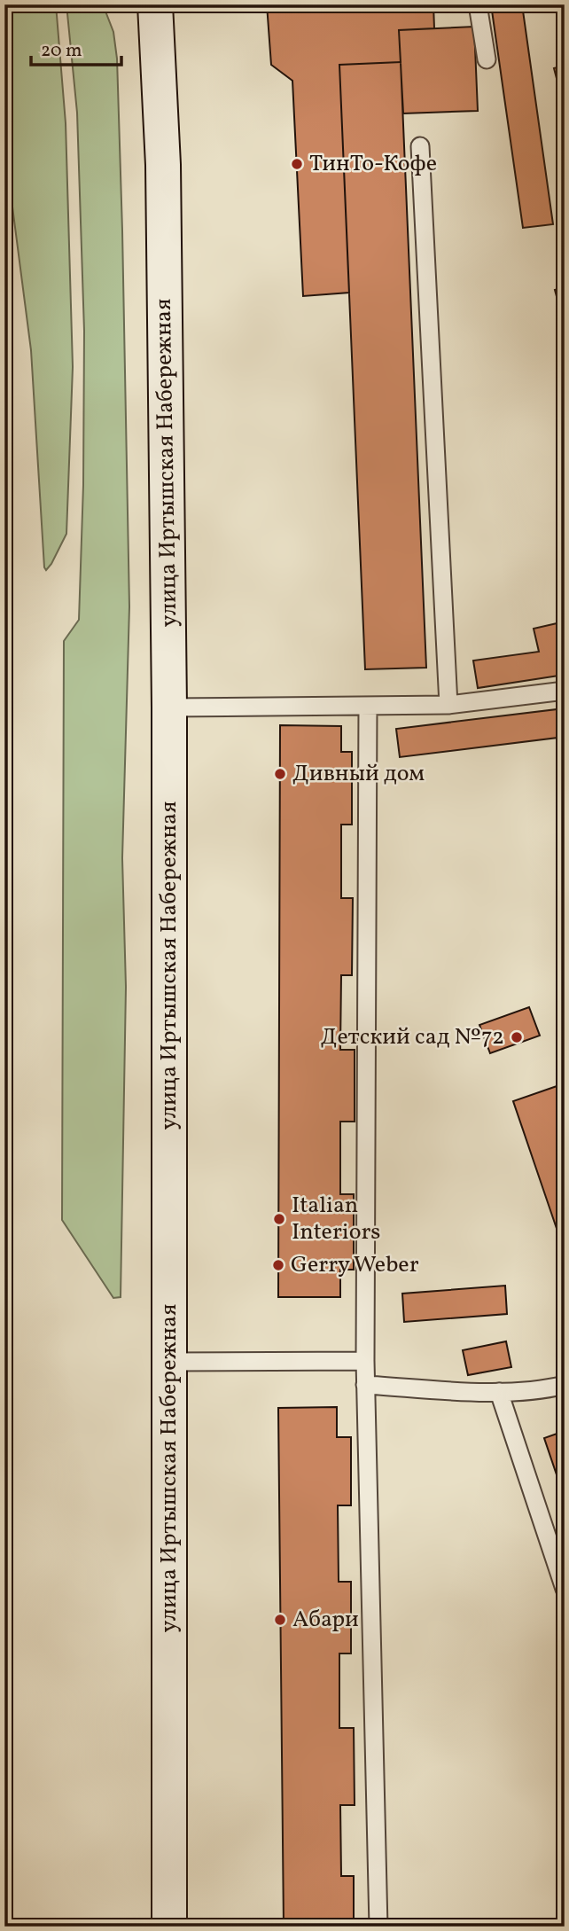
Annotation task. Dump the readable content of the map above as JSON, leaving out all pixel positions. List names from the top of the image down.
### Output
{
  "streets": {
    "main road": ["улица Иртышская Набережная"]
  },
  "places": [
    "ТинТо-Кофе",
    "Дивный дом",
    "Детский сад №72",
    "Italian Interiors",
    "Gerry Weber",
    "Абари"
  ],
  "scale_bar": "20 m"
}
